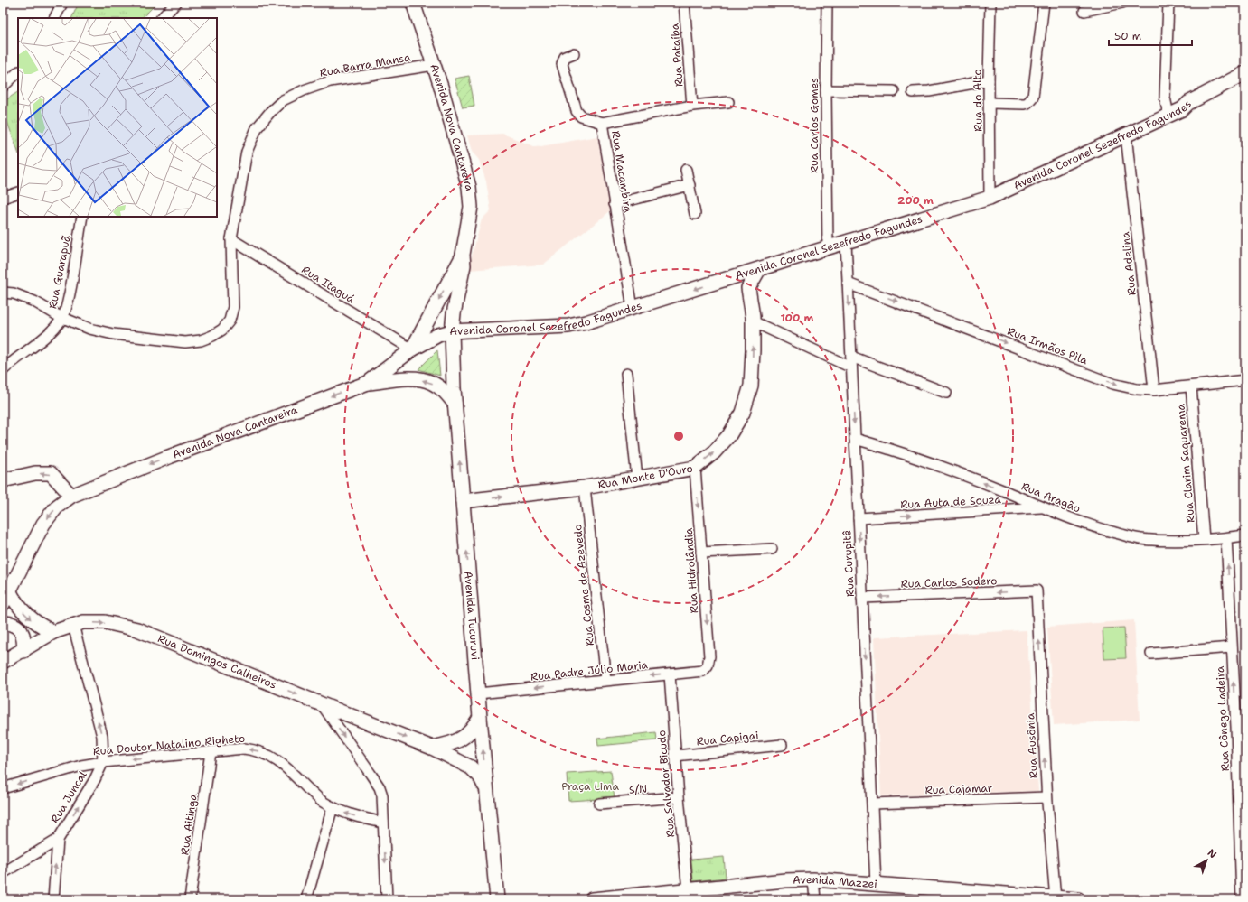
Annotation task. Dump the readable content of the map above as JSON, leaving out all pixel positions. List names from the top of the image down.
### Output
{
  "streets": {
    "main road": [
      "Avenida Nova Cantareira",
      "Avenida Coronel Sezefredo Fagundes",
      "Rua Monte D'Ouro",
      "Avenida Tucuruvi",
      "Rua Domingos Calheiros",
      "Avenida Mazzei"
    ],
    "street": [
      "Rua Pataíba",
      "Rua Barra Mansa",
      "Rua do Alto",
      "Rua Carlos Gomes",
      "Rua Macambira",
      "Rua Adelina",
      "Rua Guarapuã",
      "Rua Itaguá",
      "Rua Irmãos Pìla",
      "Rua Clarim Saquarema",
      "Rua Aragão",
      "Rua Auta de Souza",
      "Rua Curupitê",
      "Rua Hidrolândia",
      "Rua Carlos Sodero",
      "Rua Cosme de Azevedo",
      "Rua Padre Júlio Maria",
      "Rua Cônego Ladeira",
      "Rua Capigai",
      "Rua Doutor Natalino Righeto",
      "Rua Ausônia",
      "Rua Salvador Bicudo",
      "S/N",
      "Rua Cajamar",
      "Rua Juncal",
      "Rua Aitinga"
    ]
  },
  "crossings": [
    ["Rua Pataíba", "Rua Macambira"],
    ["Rua Barra Mansa", "Avenida Nova Cantareira"],
    ["Rua Barra Mansa", "Rua Guarapuã"],
    ["Rua Barra Mansa", "Rua Itaguá"],
    ["Rua do Alto", "Avenida Coronel Sezefredo Fagundes"],
    ["Rua Carlos Gomes", "Avenida Coronel Sezefredo Fagundes"],
    ["Avenida Nova Cantareira", "Avenida Coronel Sezefredo Fagundes"],
    ["Avenida Nova Cantareira", "Rua Itaguá"],
    ["Avenida Nova Cantareira", "Avenida Tucuruvi"],
    ["Avenida Coronel Sezefredo Fagundes", "Rua Macambira"],
    ["Avenida Coronel Sezefredo Fagundes", "Rua Adelina"],
    ["Avenida Coronel Sezefredo Fagundes", "Rua Itaguá"],
    ["Avenida Coronel Sezefredo Fagundes", "Rua Curupitê"],
    ["Avenida Coronel Sezefredo Fagundes", "Avenida Tucuruvi"],
    ["Rua Adelina", "Rua Irmãos Pìla"],
    ["Rua Irmãos Pìla", "Rua Clarim Saquarema"],
    ["Rua Irmãos Pìla", "Rua Curupitê"],
    ["Rua Clarim Saquarema", "Rua Aragão"],
    ["Rua Monte D'Ouro", "Rua Hidrolândia"],
    ["Rua Monte D'Ouro", "Rua Cosme de Azevedo"],
    ["Rua Monte D'Ouro", "Avenida Tucuruvi"],
    ["Rua Aragão", "Rua Auta de Souza"],
    ["Rua Aragão", "Rua Curupitê"],
    ["Rua Aragão", "Rua Cônego Ladeira"],
    ["Rua Auta de Souza", "Rua Curupitê"],
    ["Rua Curupitê", "Rua Carlos Sodero"],
    ["Rua Curupitê", "Rua Cajamar"],
    ["Rua Curupitê", "Avenida Mazzei"],
    ["Rua Hidrolândia", "Rua Padre Júlio Maria"],
    ["Rua Carlos Sodero", "Rua Ausônia"],
    ["Rua Cosme de Azevedo", "Rua Padre Júlio Maria"],
    ["Avenida Tucuruvi", "Rua Domingos Calheiros"],
    ["Avenida Tucuruvi", "Rua Padre Júlio Maria"],
    ["Rua Padre Júlio Maria", "Rua Salvador Bicudo"],
    ["Rua Capigai", "Rua Salvador Bicudo"],
    ["Rua Doutor Natalino Righeto", "Rua Juncal"],
    ["Rua Doutor Natalino Righeto", "Rua Aitinga"],
    ["Rua Ausônia", "Rua Cajamar"],
    ["Rua Ausônia", "Avenida Mazzei"],
    ["Rua Salvador Bicudo", "S/N"],
    ["Rua Salvador Bicudo", "Avenida Mazzei"]
  ],
  "one_way": [
    "Avenida Nova Cantareira",
    "Rua Monte D'Ouro",
    "Rua Auta de Souza",
    "Rua Curupitê",
    "Rua Hidrolândia",
    "Rua Carlos Sodero",
    "Avenida Tucuruvi",
    "Rua Domingos Calheiros",
    "Rua Padre Júlio Maria",
    "Rua Cônego Ladeira",
    "Rua Doutor Natalino Righeto",
    "Rua Ausônia",
    "Rua Juncal"
  ],
  "parks": ["Praça Lima"],
  "scale_bar": "50 m",
  "north": "top right",
  "rings": ["200 m", "100 m"]
}
